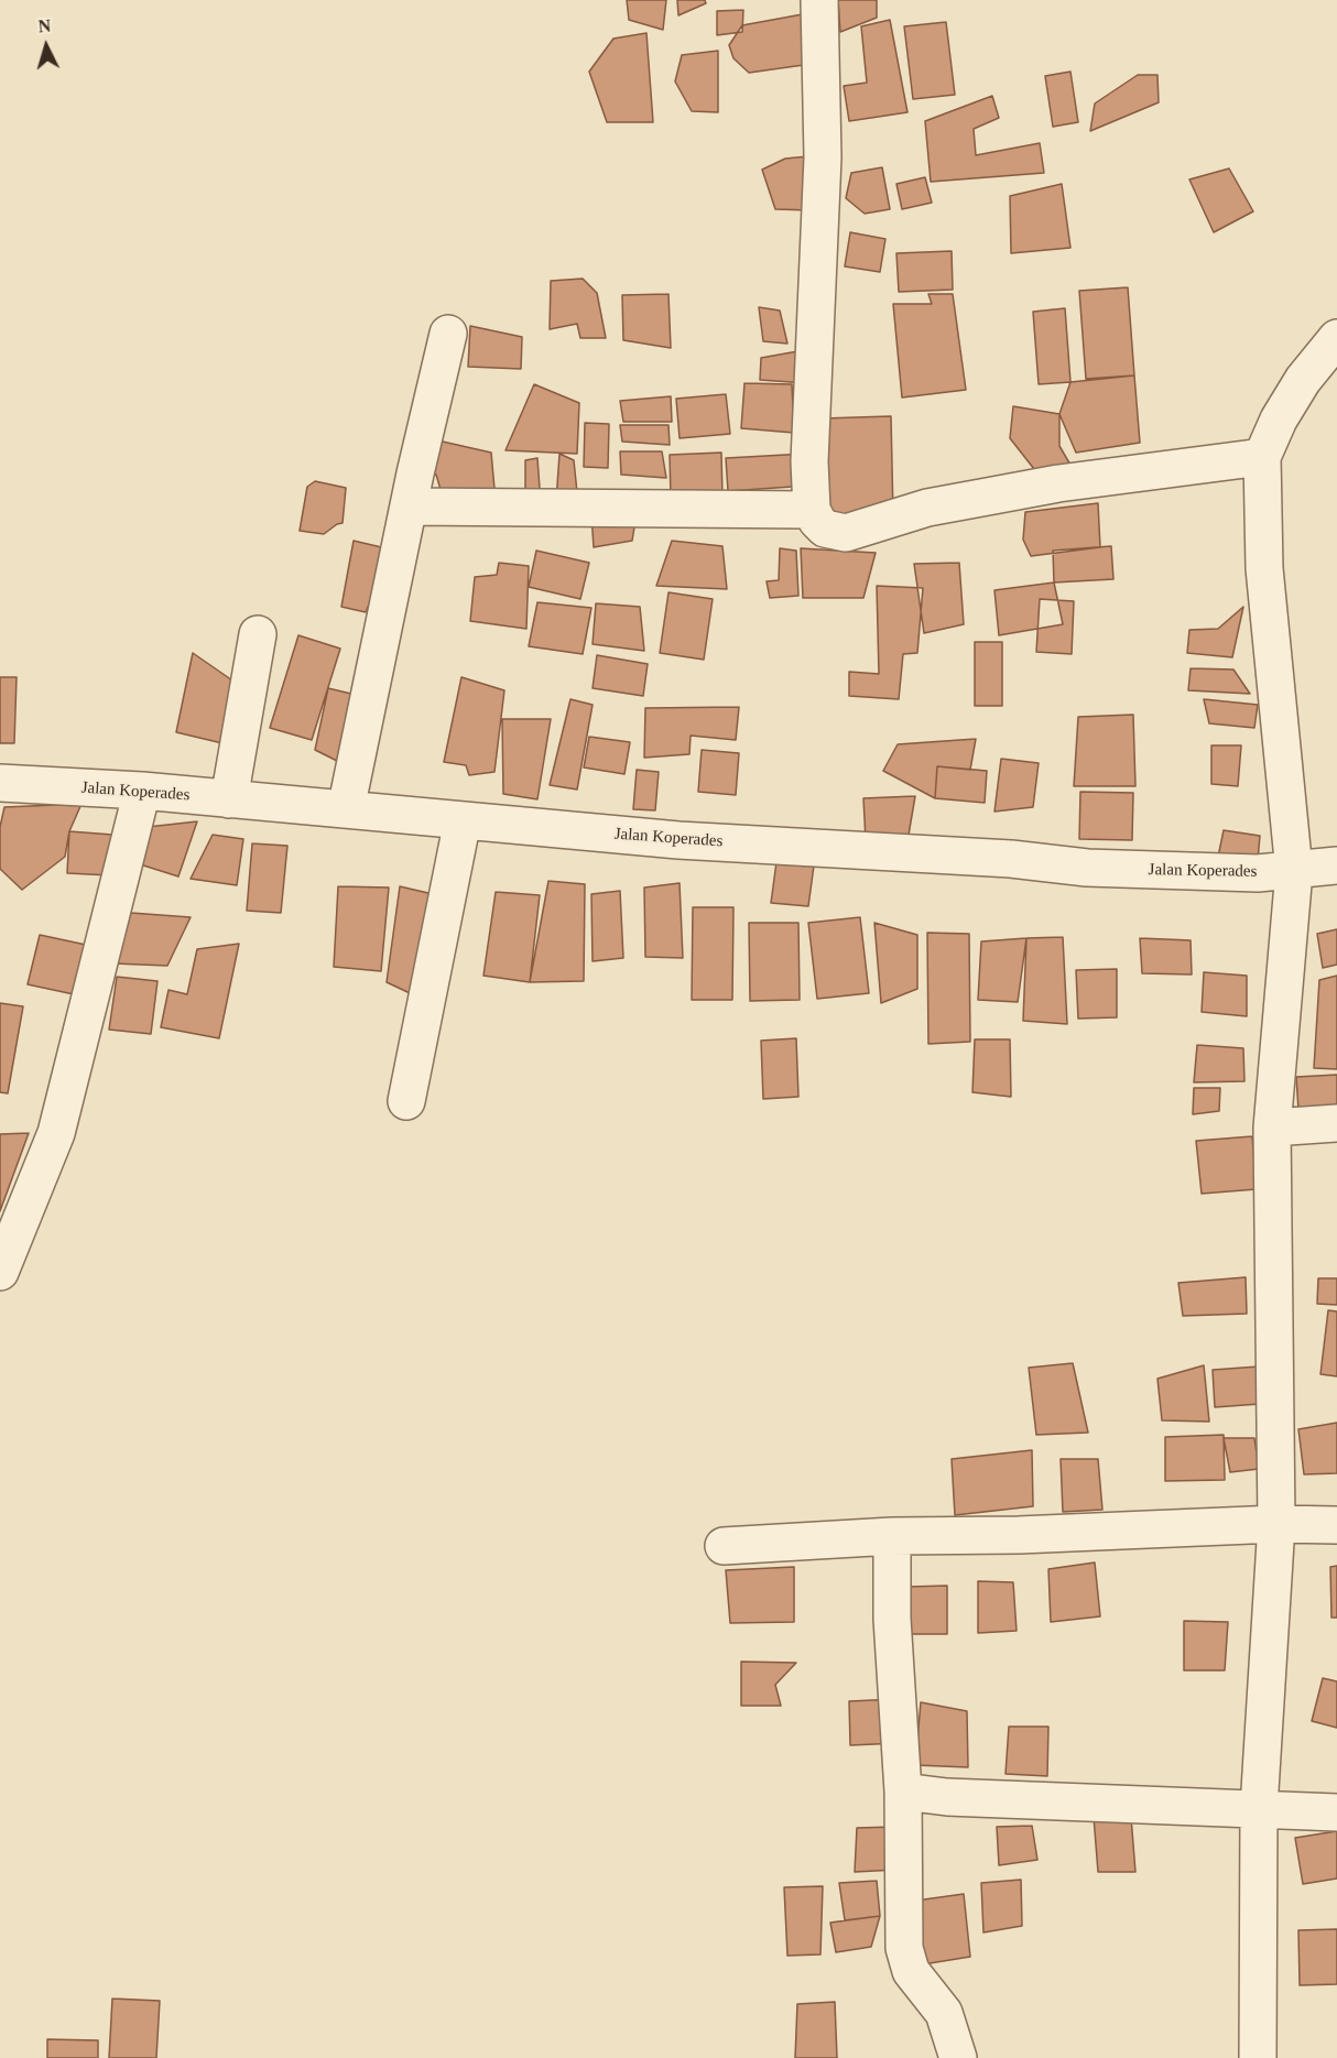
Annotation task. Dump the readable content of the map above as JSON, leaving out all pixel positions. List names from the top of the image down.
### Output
{
  "streets": {
    "street": ["Jalan Koperades"]
  },
  "north": "top"
}
